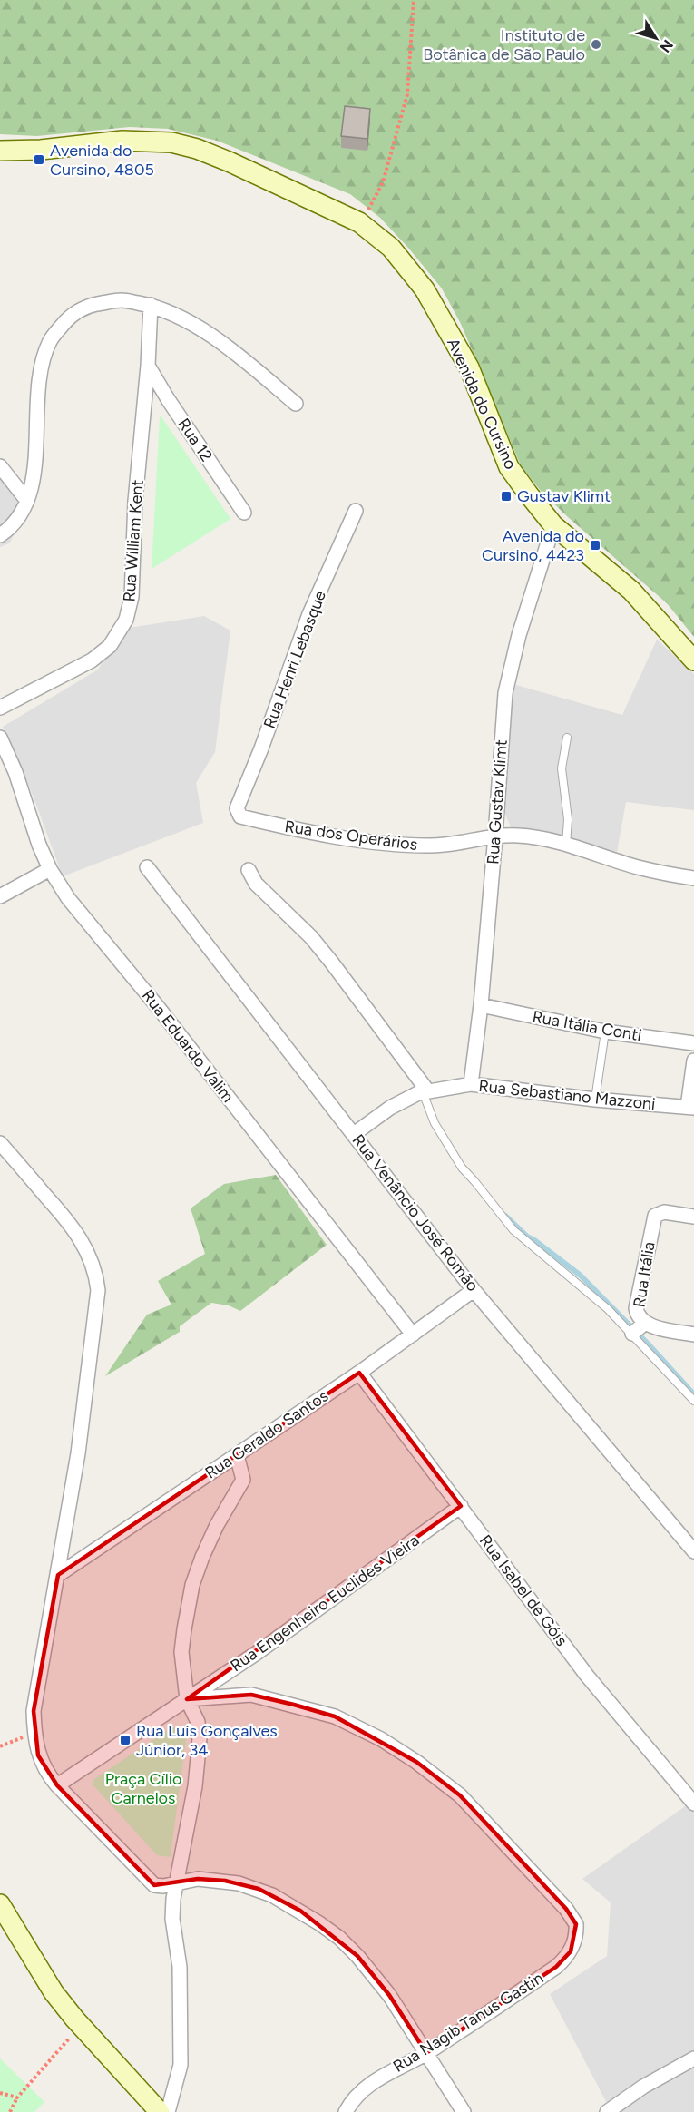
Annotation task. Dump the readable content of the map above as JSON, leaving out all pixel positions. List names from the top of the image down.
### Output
{
  "streets": {
    "main road": ["Avenida do Cursino"],
    "street": [
      "Rua 12",
      "Rua William Kent",
      "Rua Henri Lebasque",
      "Rua Gustav Klimt",
      "Rua dos Operários",
      "Rua Itália Conti",
      "Rua Eduardo Valim",
      "Rua Sebastiano Mazzoni",
      "Rua Venâncio José Romão",
      "Rua Itália",
      "Rua Geraldo Santos",
      "Rua Isabel de Góis",
      "Rua Engenheiro Euclides Vieira",
      "Rua Nagib Tanus Gastin"
    ]
  },
  "crossings": [
    ["Avenida do Cursino", "Rua Gustav Klimt"],
    ["Rua 12", "Rua William Kent"],
    ["Rua Henri Lebasque", "Rua dos Operários"],
    ["Rua Gustav Klimt", "Rua dos Operários"],
    ["Rua Gustav Klimt", "Rua Itália Conti"],
    ["Rua Gustav Klimt", "Rua Sebastiano Mazzoni"],
    ["Rua Eduardo Valim", "Rua Geraldo Santos"],
    ["Rua Sebastiano Mazzoni", "Rua Venâncio José Romão"],
    ["Rua Venâncio José Romão", "Rua Geraldo Santos"],
    ["Rua Geraldo Santos", "Rua Isabel de Góis"],
    ["Rua Isabel de Góis", "Rua Engenheiro Euclides Vieira"],
    ["Rua Engenheiro Euclides Vieira", "Rua Nagib Tanus Gastin"]
  ],
  "parks": ["Praça Cílio Carnelos"],
  "places": {
    "other": ["Instituto de Botânica de São Paulo"],
    "transit": [
      "Avenida do Cursino, 4805",
      "Gustav Klimt",
      "Avenida do Cursino, 4423",
      "Rua Luís Gonçalves Júnior, 34"
    ]
  },
  "north": "bottom right"
}
